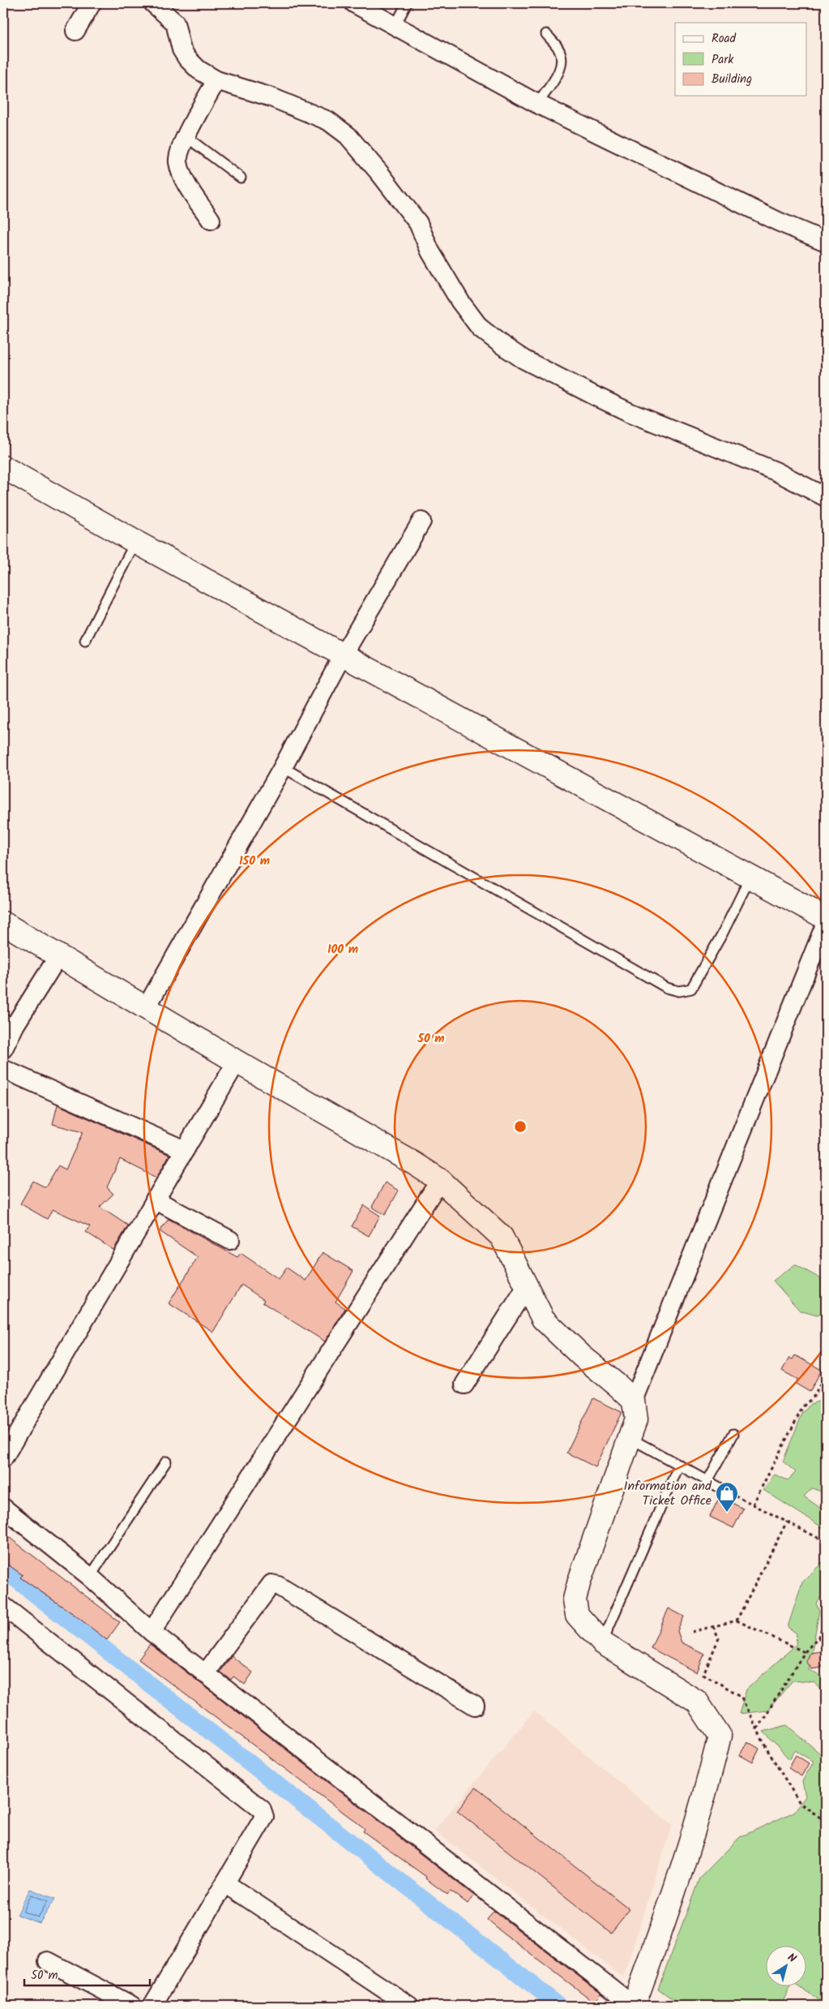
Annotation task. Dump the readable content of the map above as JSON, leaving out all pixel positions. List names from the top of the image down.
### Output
{
  "places": {
    "shop": ["Information and Ticket Office"]
  },
  "legend": ["Road", "Park", "Building"],
  "scale_bar": "50 m",
  "north": "top right",
  "rings": ["150 m", "100 m", "50 m"]
}
